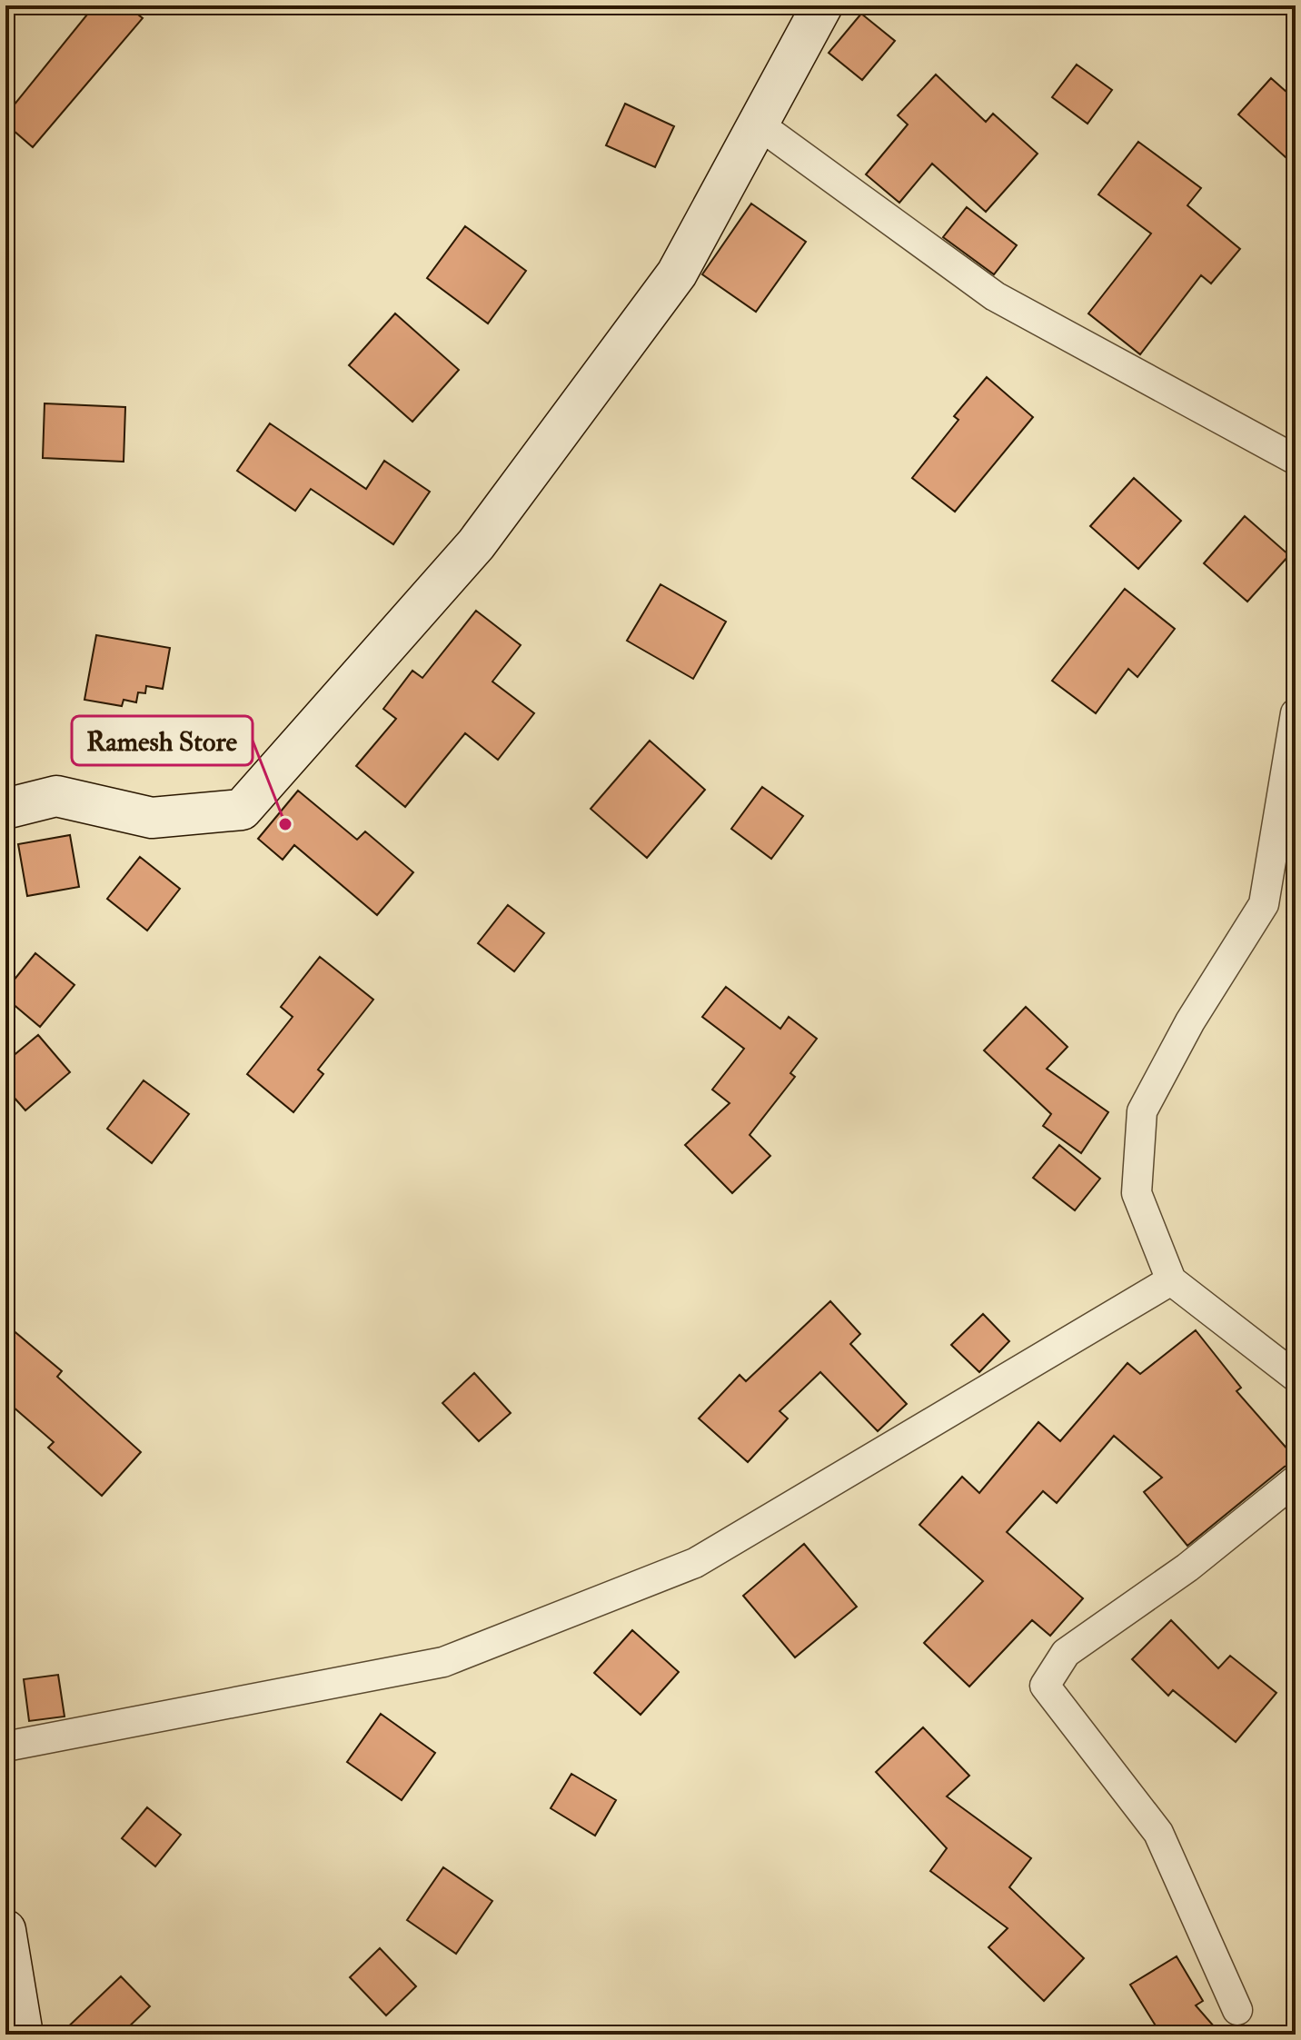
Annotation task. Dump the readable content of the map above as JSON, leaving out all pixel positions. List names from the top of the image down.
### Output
{
  "places": ["Ramesh Store"]
}
